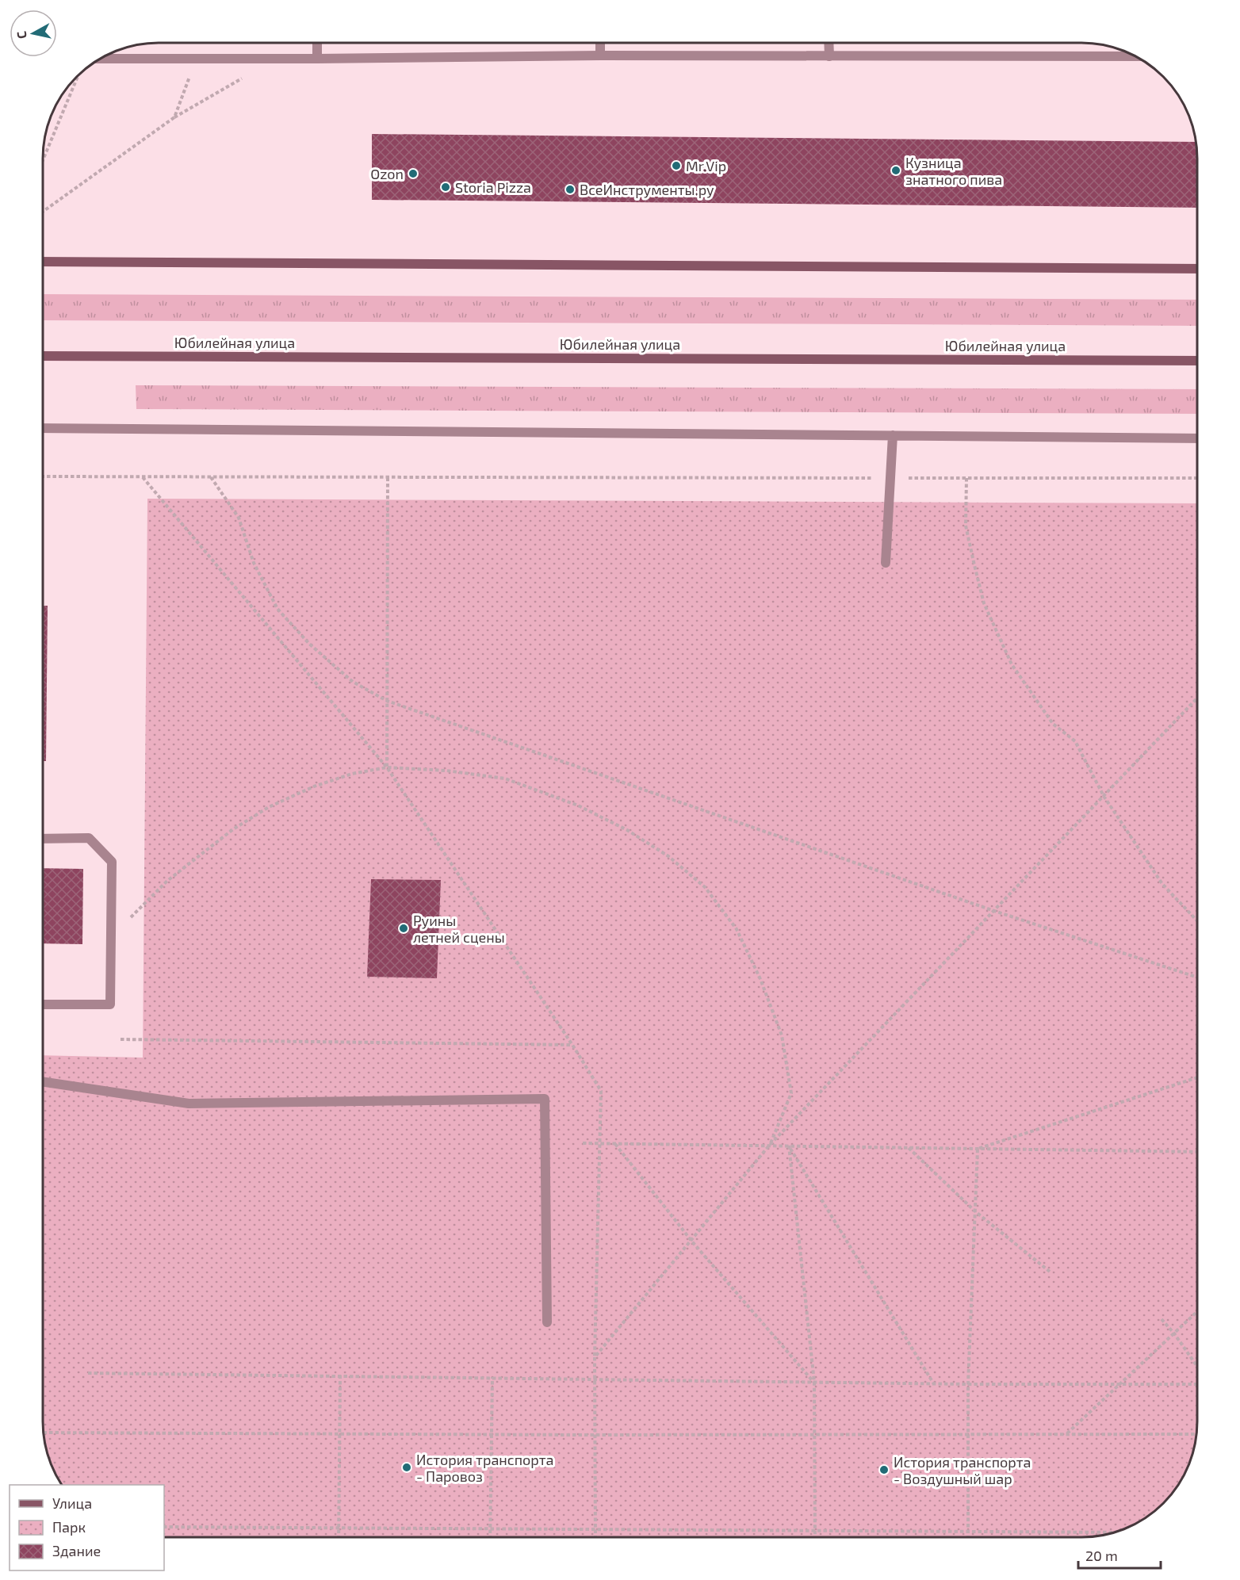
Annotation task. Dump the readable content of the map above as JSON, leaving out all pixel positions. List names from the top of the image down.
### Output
{
  "streets": {
    "main road": ["Юбилейная улица"]
  },
  "places": [
    "Mr.Vip",
    "Кузница знатного пива",
    "Ozon",
    "Storia Pizza",
    "ВсеИнструменты.ру",
    "Руины летней сцены",
    "История транспорта - Паровоз",
    "История транспорта - Воздушный шар"
  ],
  "legend": ["Улица", "Парк", "Здание"],
  "scale_bar": "20 m",
  "north": "left"
}
